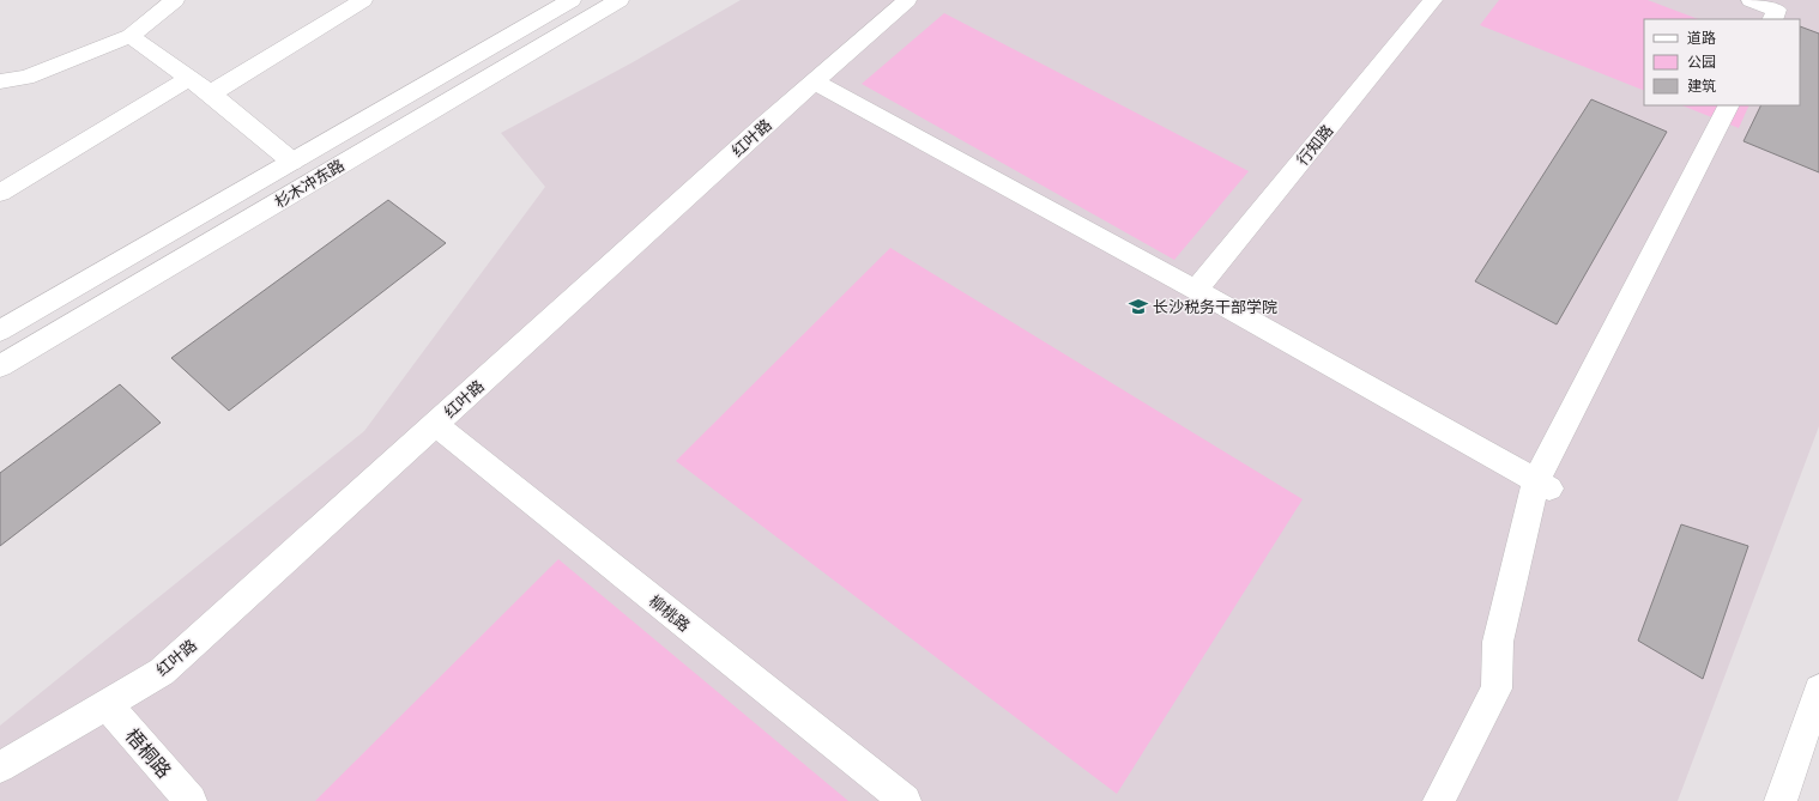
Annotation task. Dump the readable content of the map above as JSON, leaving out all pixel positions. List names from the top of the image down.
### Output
{
  "streets": {
    "street": [
      "红叶路",
      "行知路",
      "杉木冲东路",
      "柳桃路",
      "梧桐路"
    ]
  },
  "crossings": [
    ["红叶路", "柳桃路"],
    ["红叶路", "梧桐路"]
  ],
  "places": {
    "school or university": ["长沙税务干部学院"]
  },
  "legend": ["道路", "公园", "建筑"]
}
